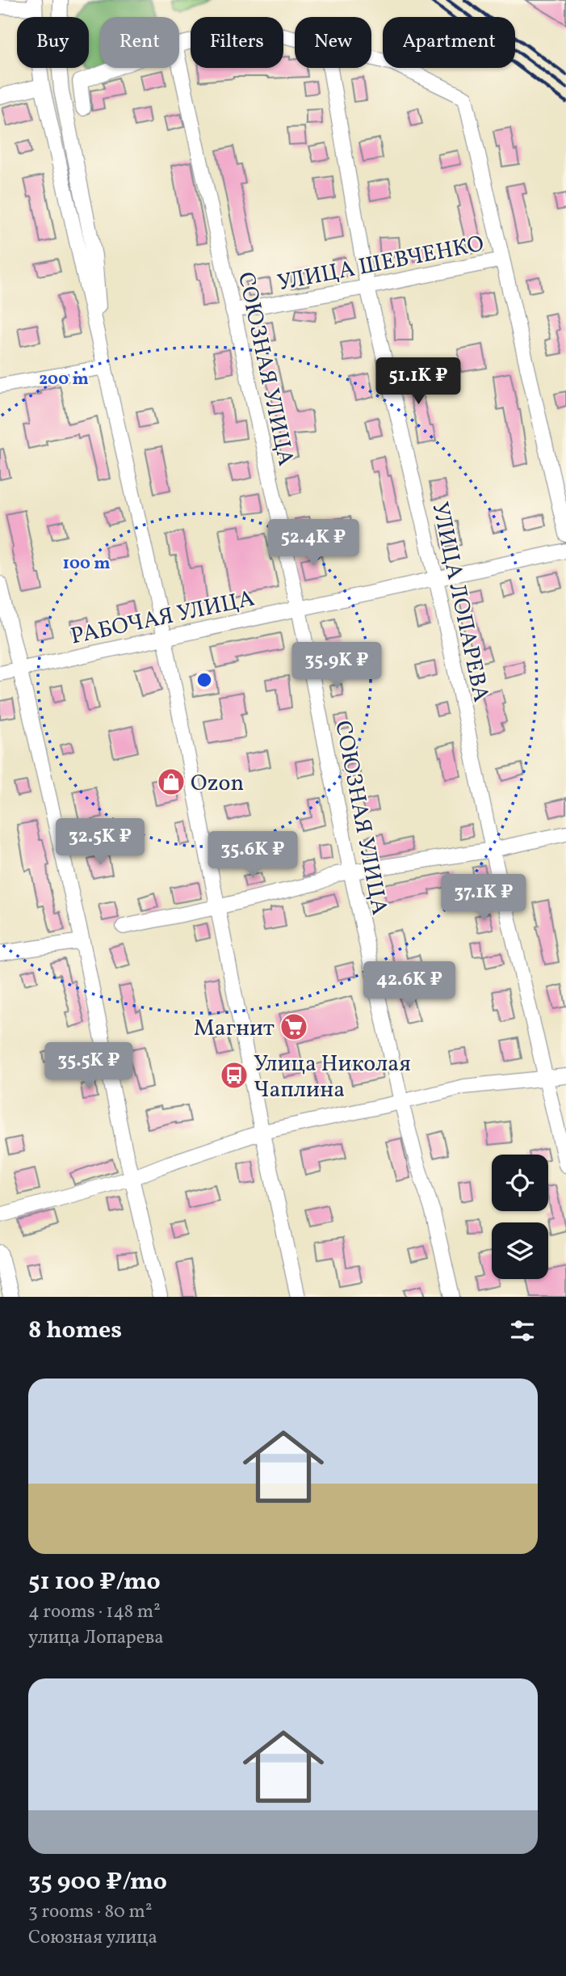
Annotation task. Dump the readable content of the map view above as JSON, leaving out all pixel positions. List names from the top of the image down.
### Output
{
  "streets": {
    "street": [
      "УЛИЦА ШЕВЧЕНКО",
      "СОЮЗНАЯ УЛИЦА",
      "УЛИЦА ЛОПАРЕВА",
      "РАБОЧАЯ УЛИЦА"
    ]
  },
  "crossings": [
    ["УЛИЦА ШЕВЧЕНКО", "СОЮЗНАЯ УЛИЦА"],
    ["УЛИЦА ШЕВЧЕНКО", "УЛИЦА ЛОПАРЕВА"],
    ["СОЮЗНАЯ УЛИЦА", "РАБОЧАЯ УЛИЦА"],
    ["УЛИЦА ЛОПАРЕВА", "РАБОЧАЯ УЛИЦА"]
  ],
  "places": {
    "shop": ["Ozon"],
    "supermarket": ["Магнит"],
    "bus stop": ["Улица Николая Чаплина"]
  },
  "page": {
    "chip": [
      "Buy",
      "Rent",
      "Filters",
      "New",
      "Apartment"
    ],
    "price": [
      "51.1K ₽",
      "52.4K ₽",
      "35.9K ₽",
      "32.5K ₽",
      "35.6K ₽",
      "37.1K ₽",
      "42.6K ₽",
      "35.5K ₽"
    ],
    "heading": "8 homes",
    "list": [
      {
        "name": "51 100 ₽/mo",
        "note": "4 rooms · 148 m² · улица Лопарева"
      },
      {
        "name": "35 900 ₽/mo",
        "note": "3 rooms · 80 m² · Союзная улица"
      }
    ]
  },
  "rings": ["200 m", "100 m"]
}
